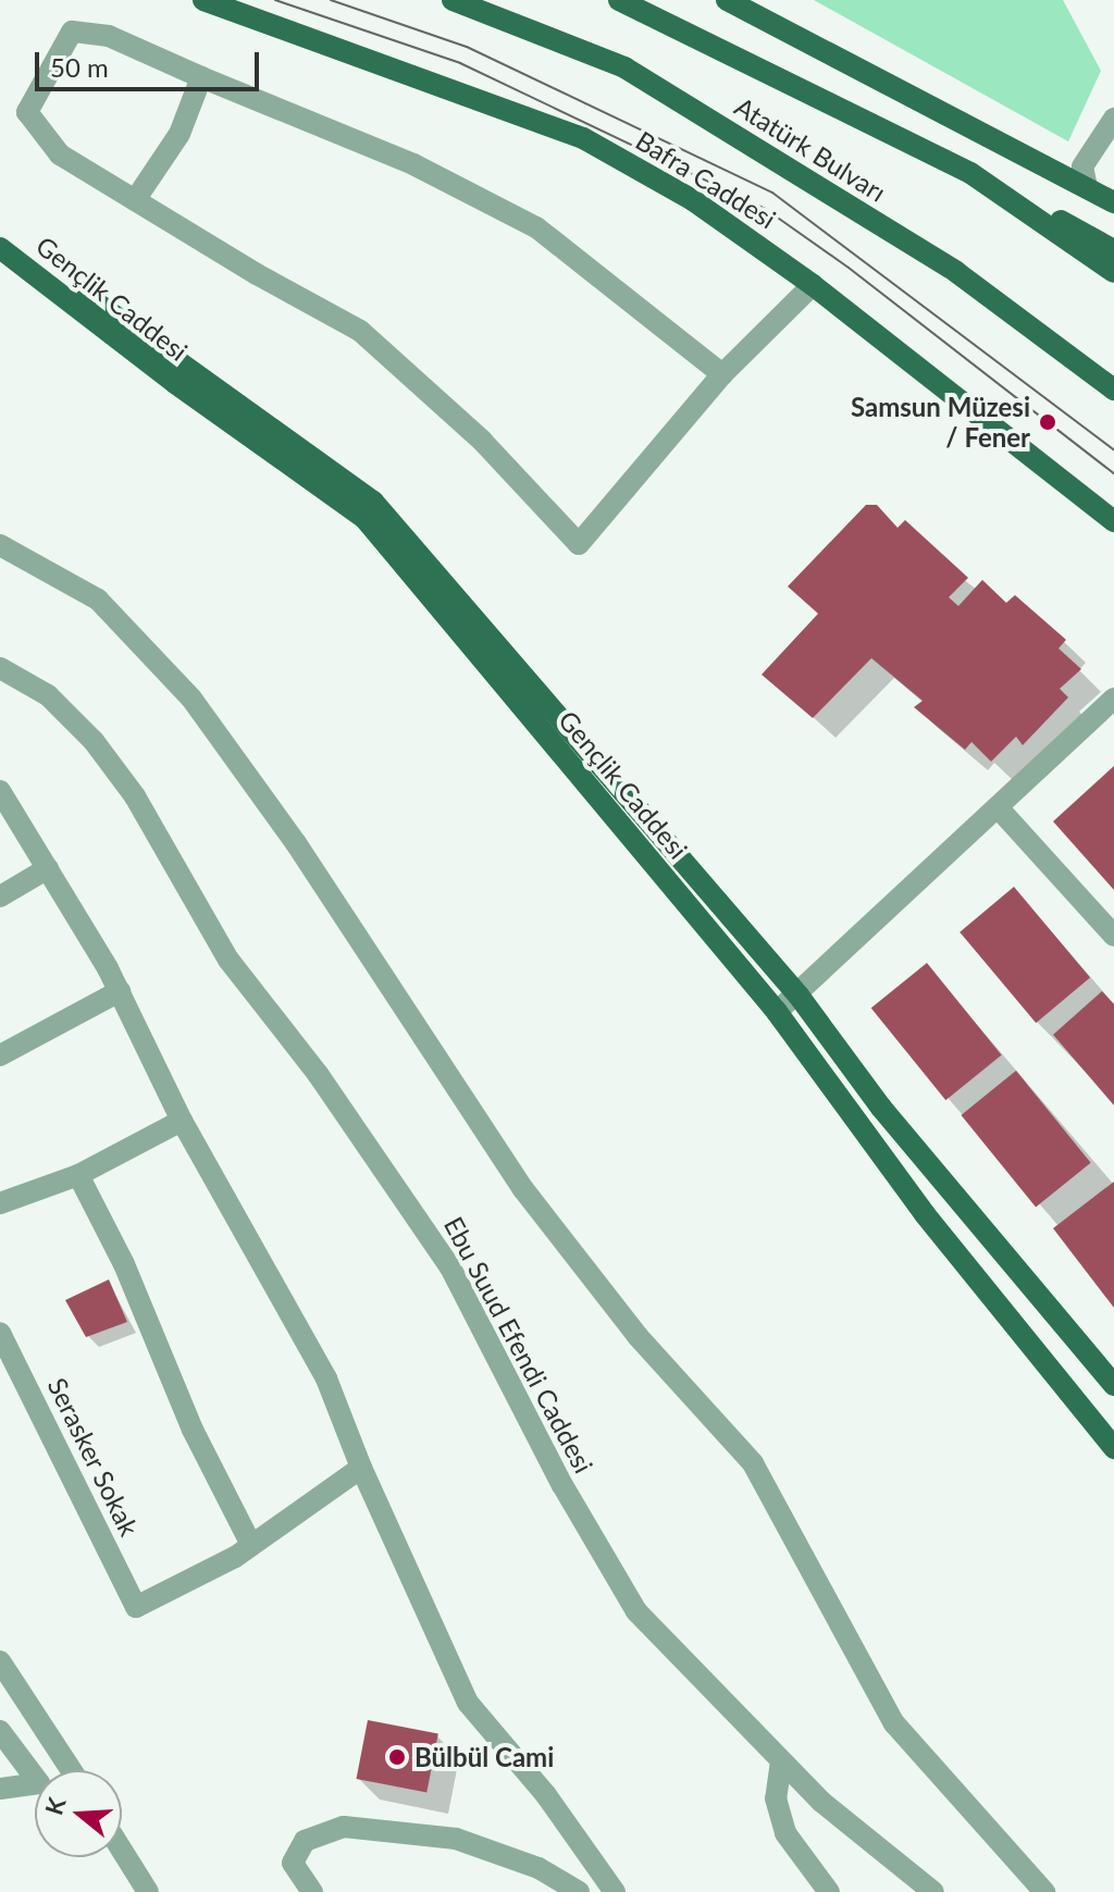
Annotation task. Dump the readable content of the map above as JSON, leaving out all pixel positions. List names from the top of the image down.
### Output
{
  "streets": {
    "main road": ["Atatürk Bulvarı", "Bafra Caddesi", "Gençlik Caddesi"],
    "street": ["Ebu Suud Efendi Caddesi", "Serasker Sokak"]
  },
  "places": ["Samsun Müzesi / Fener", "Bülbül Cami"],
  "scale_bar": "50 m",
  "north": "left"
}
